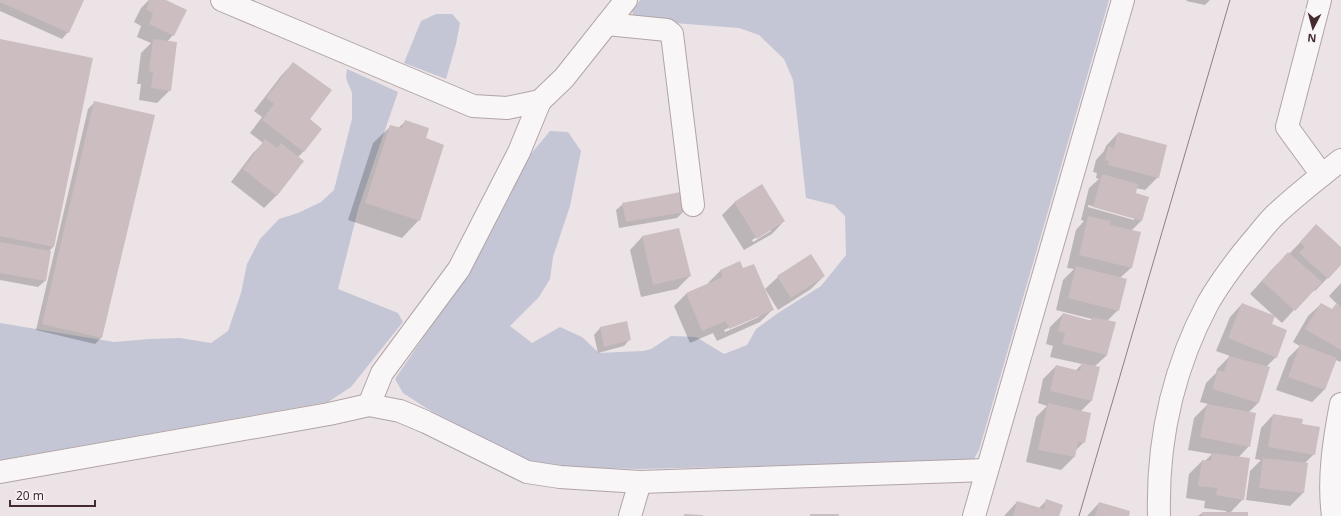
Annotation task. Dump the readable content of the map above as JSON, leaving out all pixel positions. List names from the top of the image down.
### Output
{
  "scale_bar": "20 m",
  "north": "bottom"
}
